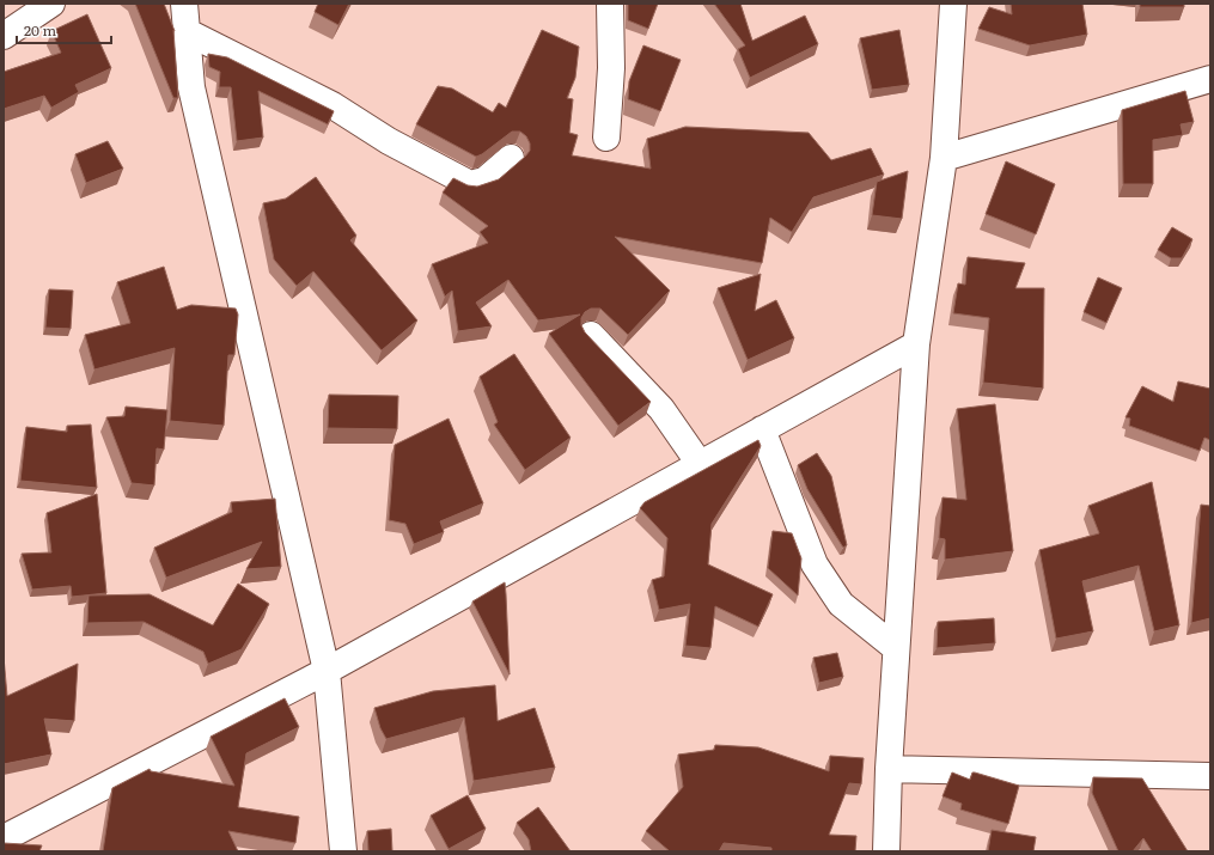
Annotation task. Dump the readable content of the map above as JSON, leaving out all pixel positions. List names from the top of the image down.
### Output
{
  "scale_bar": "20 m"
}
